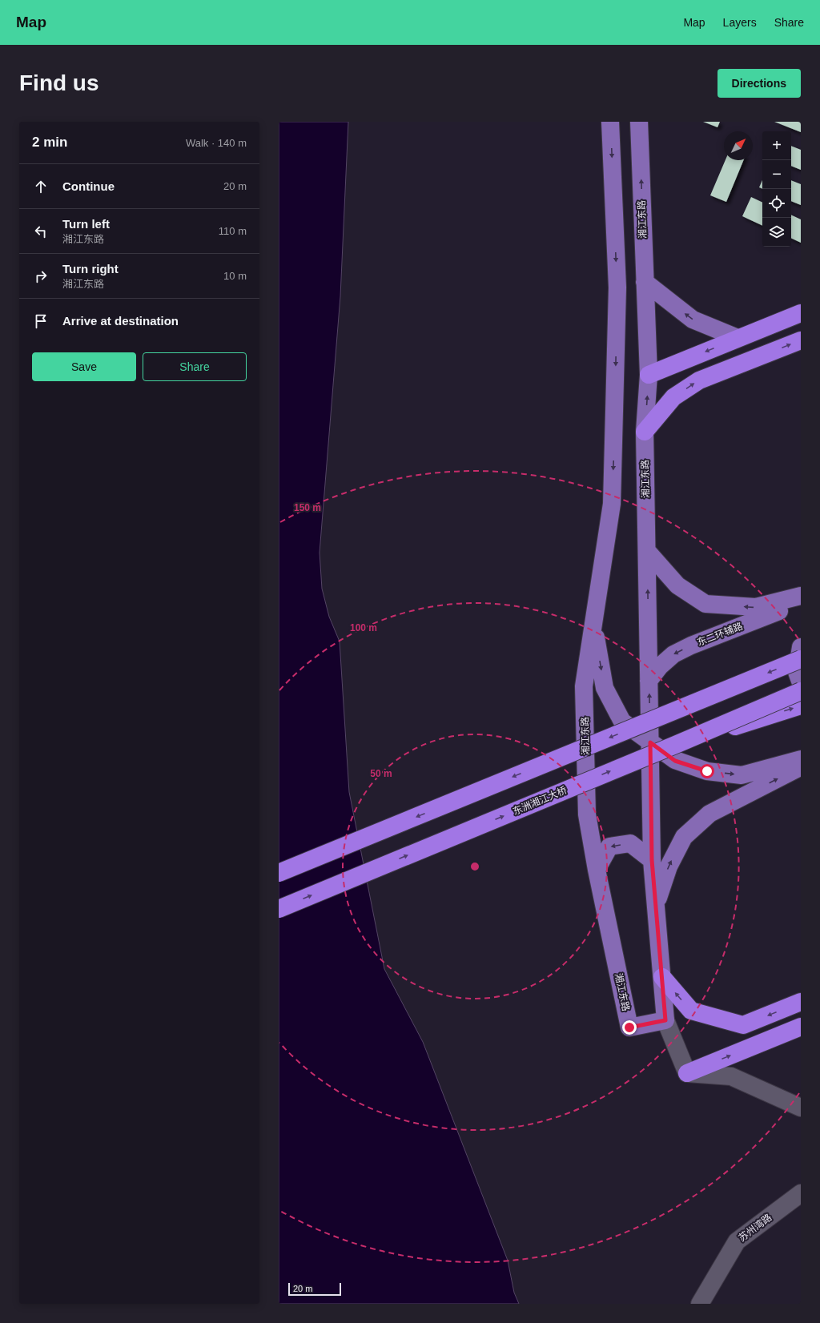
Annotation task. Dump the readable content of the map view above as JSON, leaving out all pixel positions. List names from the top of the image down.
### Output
{
  "streets": {
    "highway": ["东洲湘江大桥"],
    "main road": ["湘江东路", "东二环辅路"],
    "street": ["苏州湾路"]
  },
  "crossings": [
    ["湘江东路", "东二环辅路"]
  ],
  "scale_bar": "20 m",
  "north": "top right",
  "page": {
    "header": "Map",
    "nav": ["Map", "Layers", "Share"],
    "buttons": [
      "Directions",
      ["Save", "Share"]
    ],
    "title": "Find us",
    "heading": ["2 min", "Walk · 140 m"],
    "map_buttons": ["+", "−"],
    "list": [
      ["Continue", "20 m"],
      ["Turn left", "湘江东路", "110 m"],
      ["Turn right", "湘江东路", "10 m"],
      "Arrive at destination"
    ],
    "scale": "20 m"
  },
  "rings": ["150 m", "100 m", "50 m"]
}
